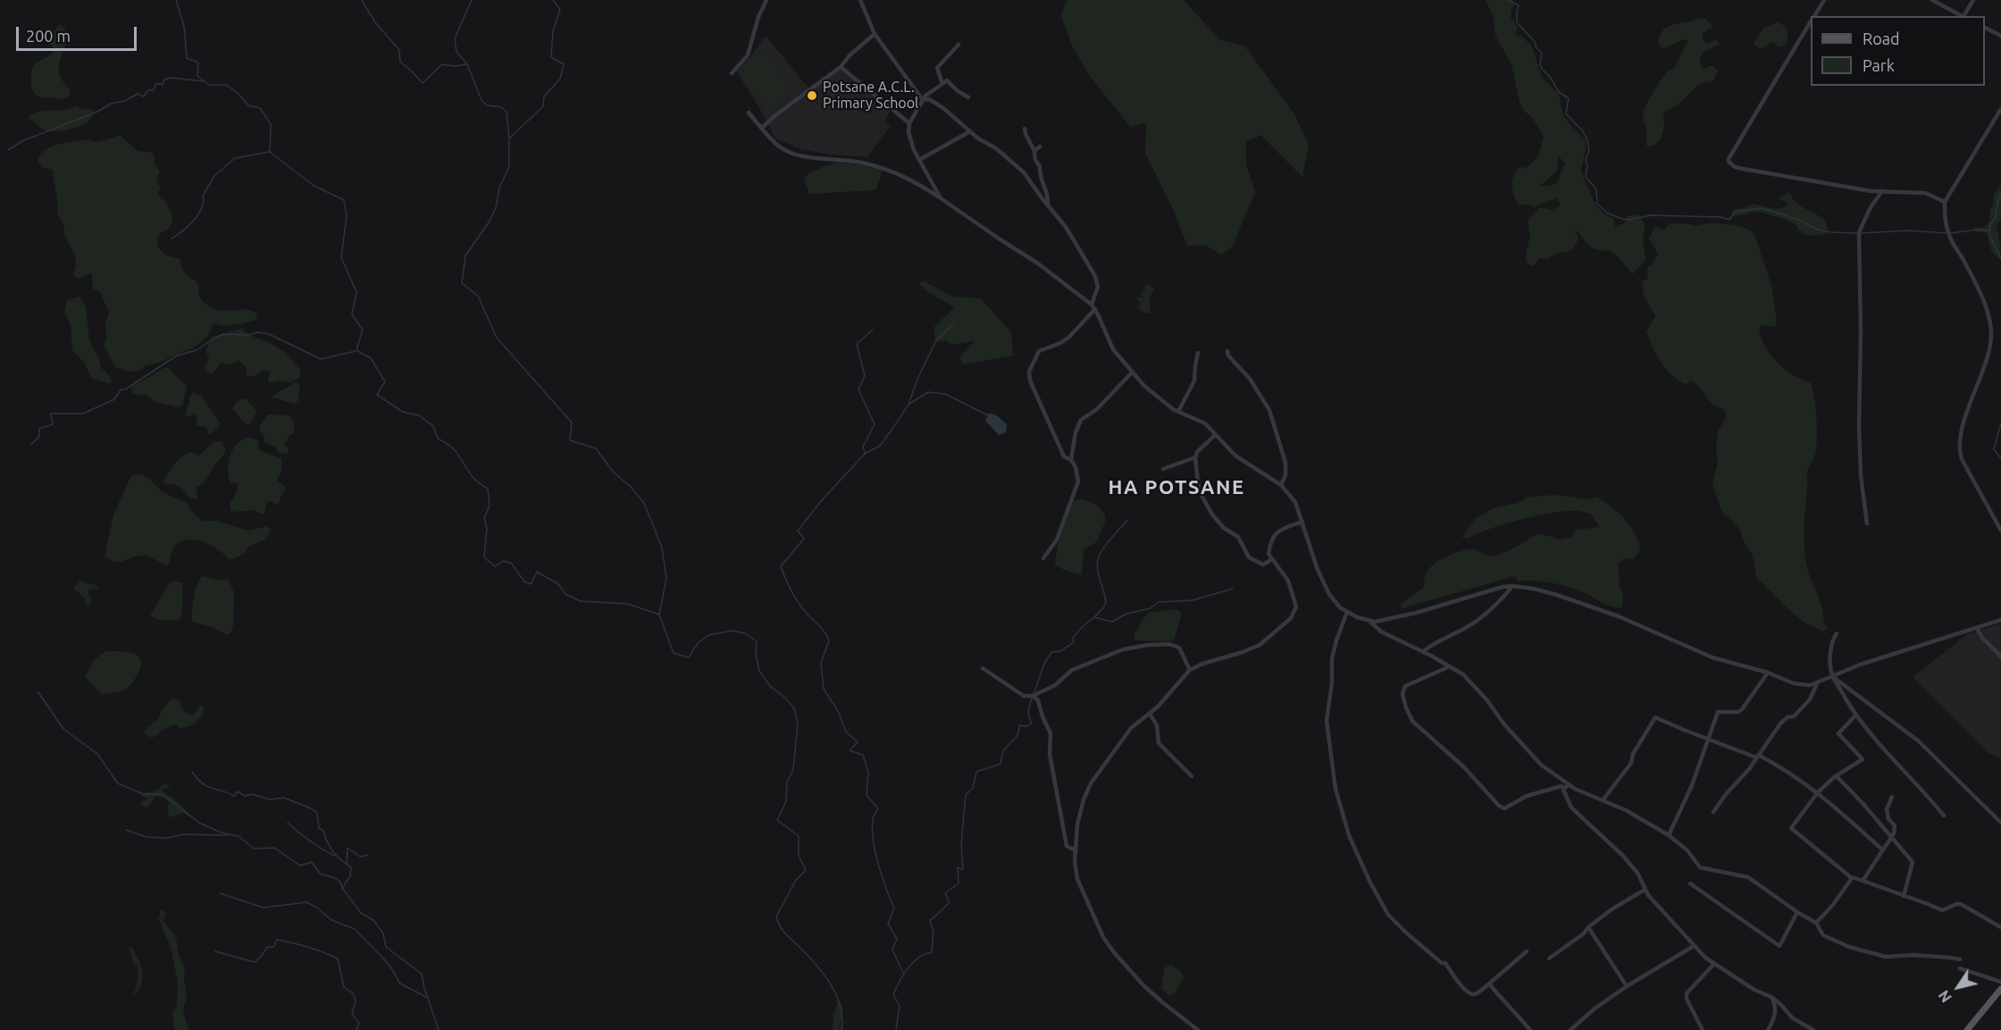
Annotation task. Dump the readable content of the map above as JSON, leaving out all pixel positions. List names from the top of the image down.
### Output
{
  "districts": ["HA POTSANE"],
  "places": ["Potsane A.C.L. Primary School"],
  "legend": ["Road", "Park"],
  "scale_bar": "200 m",
  "north": "bottom left"
}
